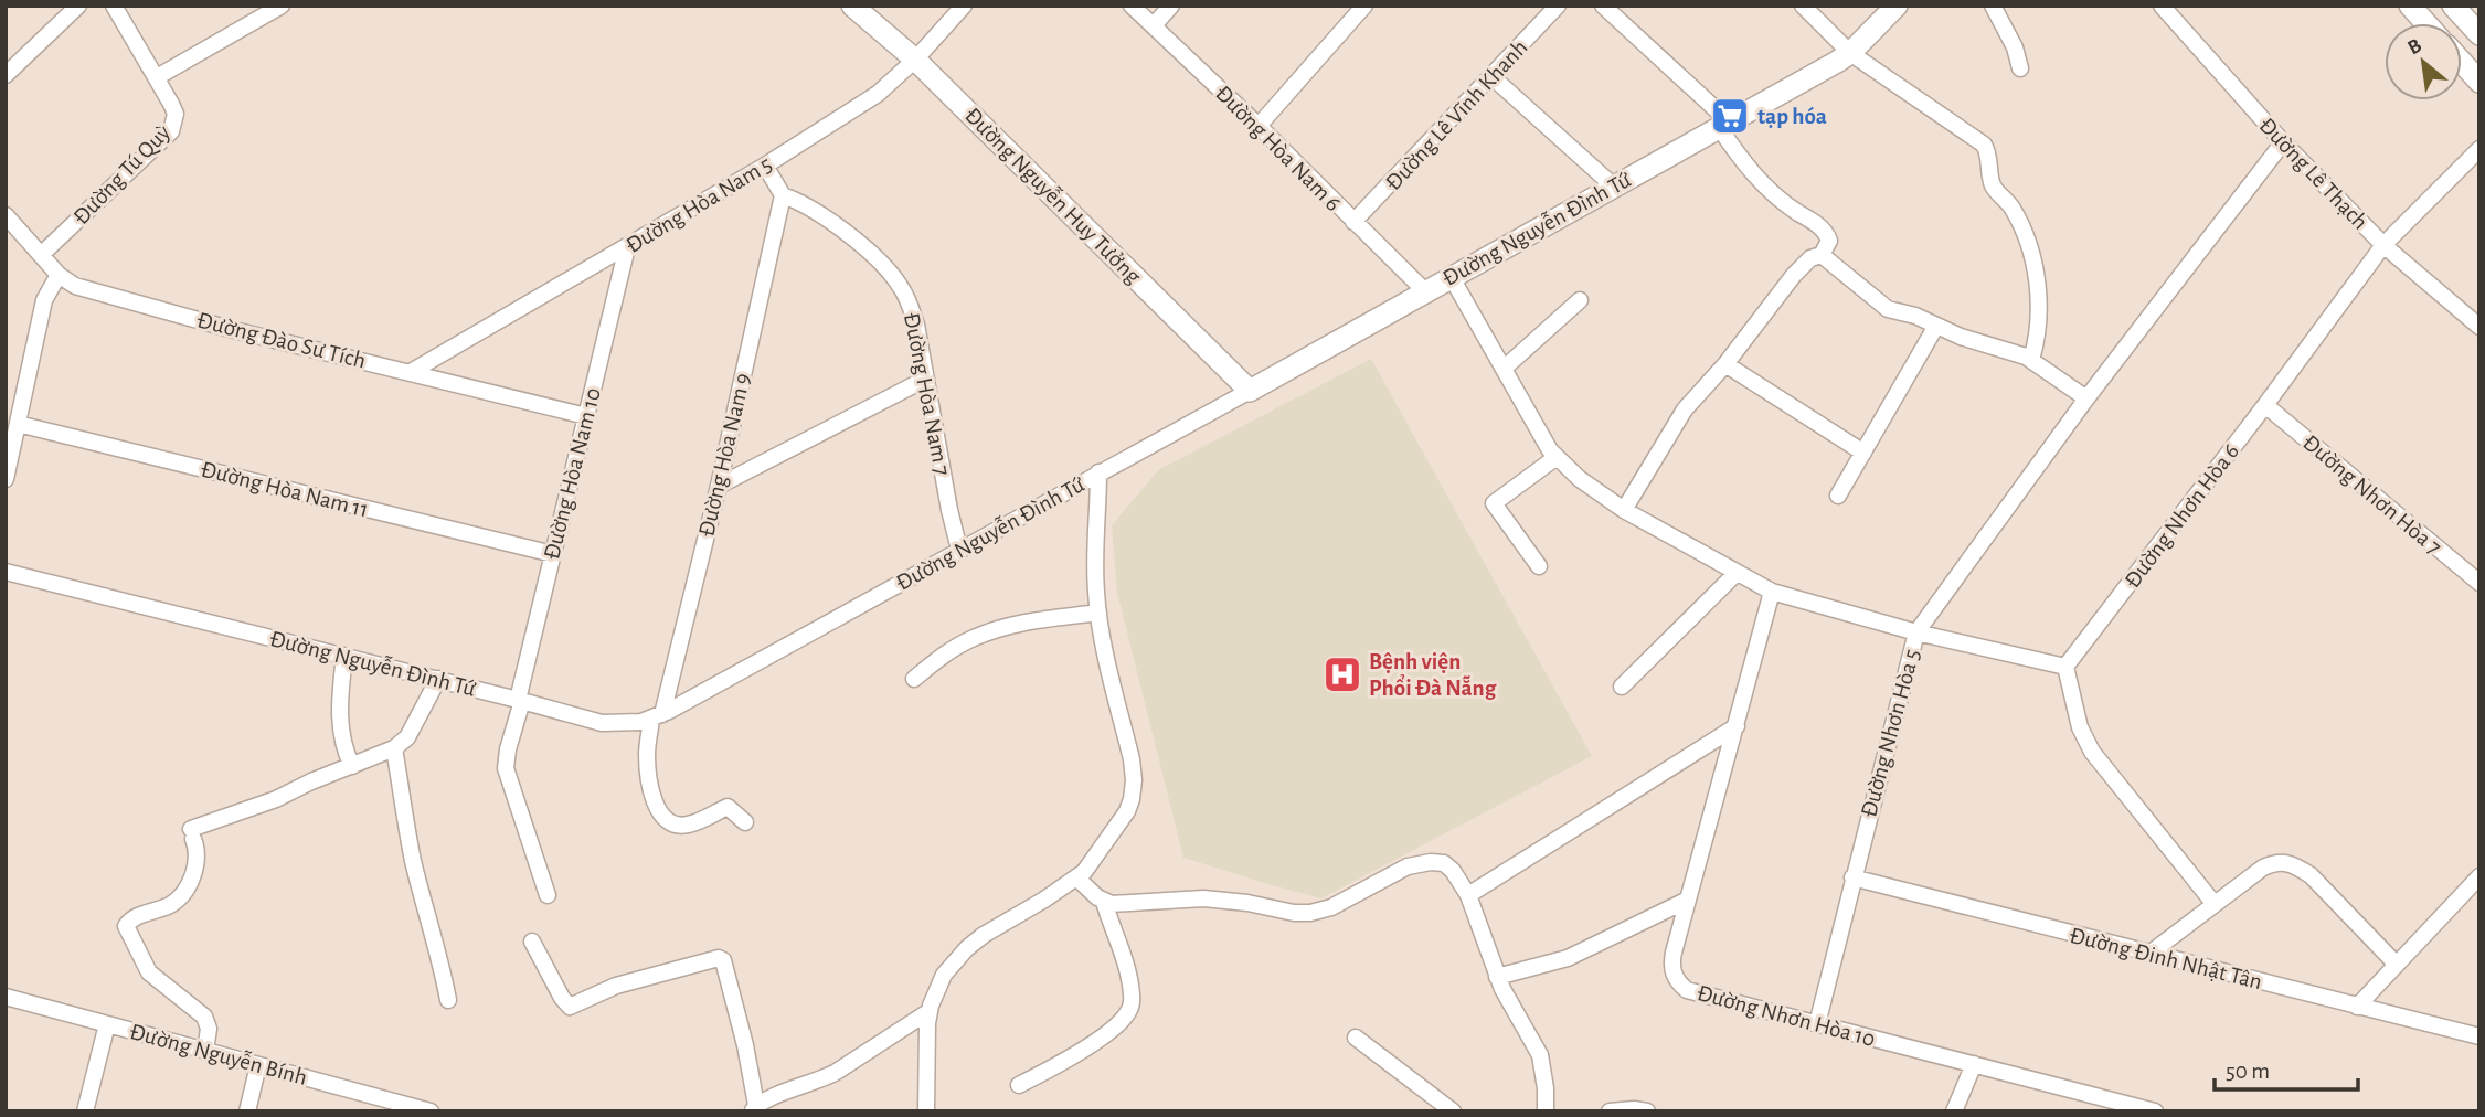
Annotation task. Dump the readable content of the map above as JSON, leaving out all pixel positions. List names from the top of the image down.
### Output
{
  "streets": {
    "street": [
      "Đường Lê Vĩnh Khanh",
      "Đường Hòa Nam 6",
      "Đường Lê Thạch",
      "Đường Tú Quỳ",
      "Đường Nguyễn Huy Tưởng",
      "Đường Hòa Nam 5",
      "Đường Nguyễn Đình Tứ",
      "Đường Đào Sư Tích",
      "Đường Hòa Nam 7",
      "Đường Hòa Nam 9",
      "Đường Hòa Nam 10",
      "Đường Hòa Nam 11",
      "Đường Nhơn Hòa 7",
      "Đường Nhơn Hòa 6",
      "Đường Nhơn Hòa 5",
      "Đường Đinh Nhật Tân",
      "Đường Nhơn Hòa 10",
      "Đường Nguyễn Bính"
    ]
  },
  "crossings": [
    ["Đường Lê Vĩnh Khanh", "Đường Hòa Nam 6"],
    ["Đường Hòa Nam 6", "Đường Nguyễn Đình Tứ"],
    ["Đường Lê Thạch", "Đường Nhơn Hòa 6"],
    ["Đường Lê Thạch", "Đường Nhơn Hòa 5"],
    ["Đường Tú Quỳ", "Đường Đào Sư Tích"],
    ["Đường Nguyễn Huy Tưởng", "Đường Hòa Nam 5"],
    ["Đường Nguyễn Huy Tưởng", "Đường Nguyễn Đình Tứ"],
    ["Đường Hòa Nam 5", "Đường Đào Sư Tích"],
    ["Đường Hòa Nam 5", "Đường Hòa Nam 10"],
    ["Đường Nguyễn Đình Tứ", "Đường Hòa Nam 7"],
    ["Đường Nguyễn Đình Tứ", "Đường Hòa Nam 9"],
    ["Đường Nguyễn Đình Tứ", "Đường Hòa Nam 10"],
    ["Đường Đào Sư Tích", "Đường Hòa Nam 10"],
    ["Đường Hòa Nam 7", "Đường Hòa Nam 9"],
    ["Đường Hòa Nam 10", "Đường Hòa Nam 11"],
    ["Đường Nhơn Hòa 7", "Đường Nhơn Hòa 6"],
    ["Đường Nhơn Hòa 5", "Đường Đinh Nhật Tân"],
    ["Đường Nhơn Hòa 5", "Đường Nhơn Hòa 10"]
  ],
  "places": {
    "supermarket": ["tạp hóa"],
    "hospital": ["Bệnh viện Phổi Đà Nẵng"]
  },
  "scale_bar": "50 m",
  "north": "top left"
}
